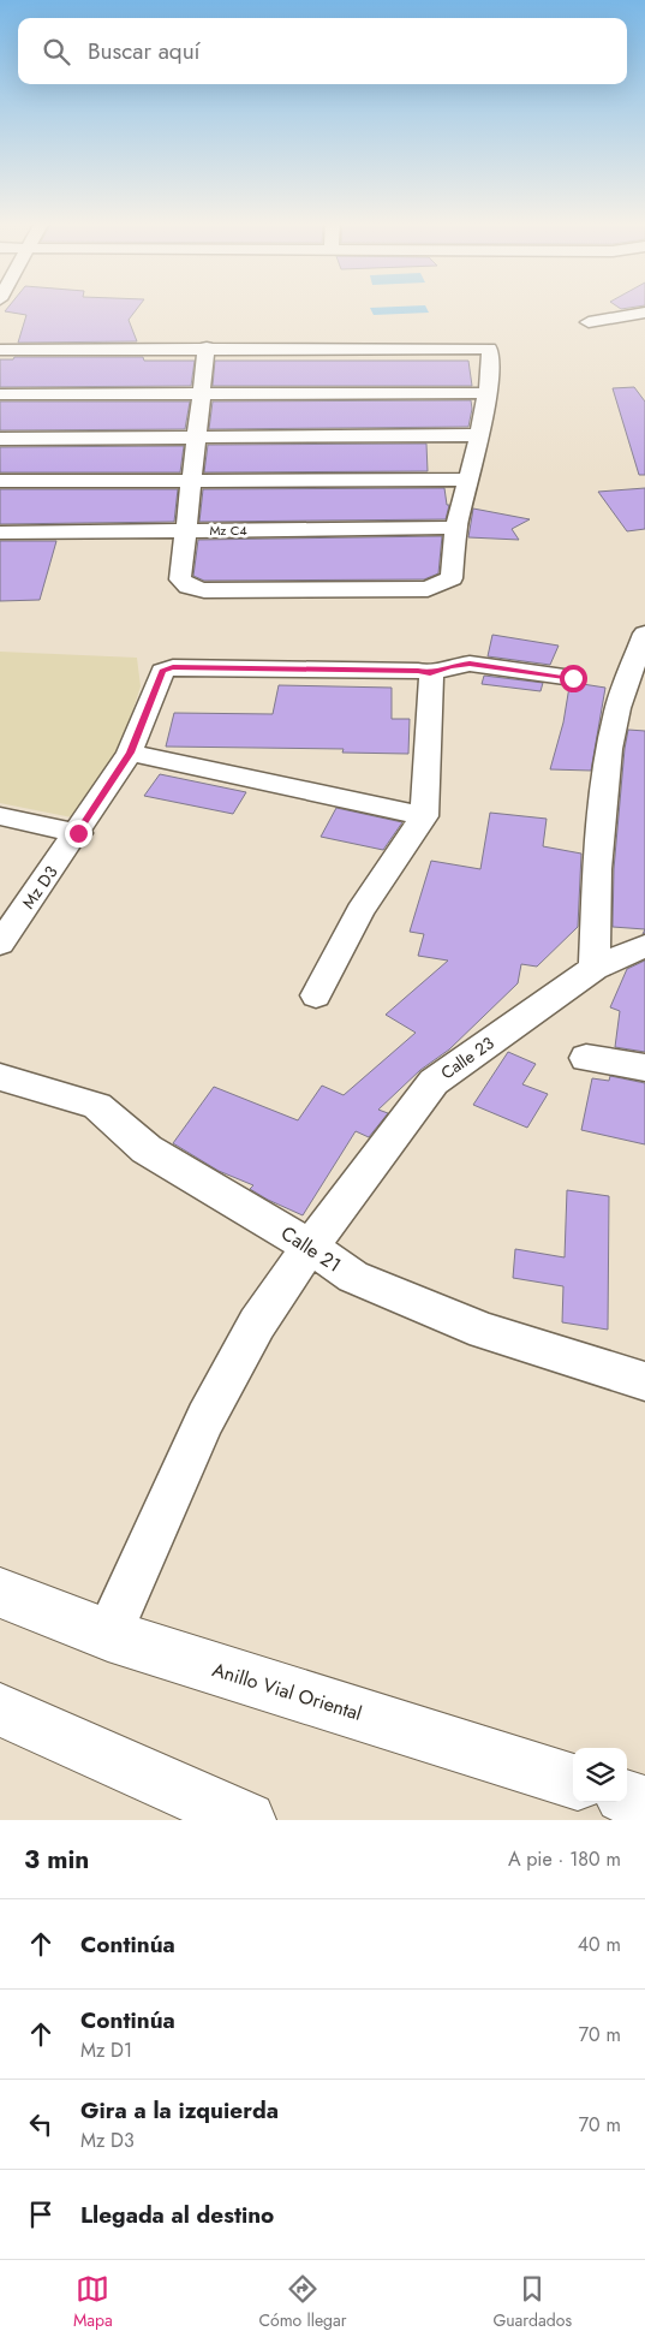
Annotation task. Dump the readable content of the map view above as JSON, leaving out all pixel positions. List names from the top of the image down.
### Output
{
  "streets": {
    "highway": ["Anillo Vial Oriental"],
    "street": [
      "Mz C4",
      "Mz D3",
      "Calle 23",
      "Calle 21"
    ]
  },
  "crossings": [
    ["Calle 23", "Calle 21"],
    ["Calle 23", "Anillo Vial Oriental"]
  ],
  "page": {
    "search": "Buscar aquí",
    "heading": ["3 min", "A pie · 180 m"],
    "list": [
      ["Continúa", "40 m"],
      ["Continúa", "Mz D1", "70 m"],
      ["Gira a la izquierda", "Mz D3", "70 m"],
      "Llegada al destino"
    ],
    "nav": ["Mapa", "Cómo llegar", "Guardados"]
  }
}
